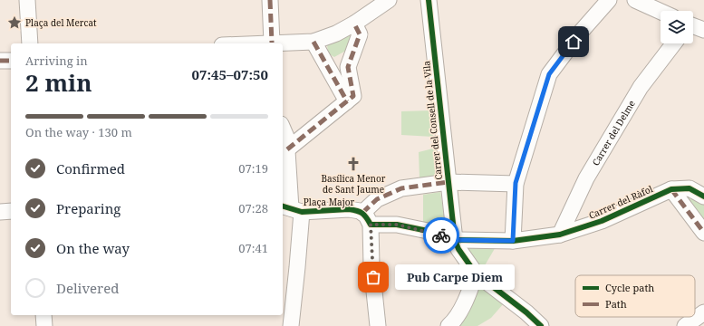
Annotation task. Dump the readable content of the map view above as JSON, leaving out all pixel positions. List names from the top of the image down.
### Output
{
  "streets": {
    "street": [
      "Carrer del Consell de la Vila",
      "Carrer del Delme",
      "Plaça Major",
      "Carrer del Ràfol"
    ]
  },
  "crossings": [
    ["Carrer del Consell de la Vila", "Plaça Major"],
    ["Carrer del Consell de la Vila", "Carrer del Ràfol"],
    ["Carrer del Delme", "Carrer del Ràfol"],
    ["Plaça Major", "Carrer del Ràfol"]
  ],
  "places": {
    "place": ["Plaça del Mercat"],
    "church": ["Basílica Menor de Sant Jaume"],
    "other": ["Pub Carpe Diem"]
  },
  "legend": ["Cycle path", "Path"],
  "page": {
    "heading": ["2 min", "Arriving in", "07:45–07:50"],
    "bar": "On the way · 130 m",
    "list": [
      ["Confirmed", "07:19"],
      ["Preparing", "07:28"],
      ["On the way", "07:41"],
      "Delivered"
    ],
    "bubble": "Pub Carpe Diem"
  }
}
